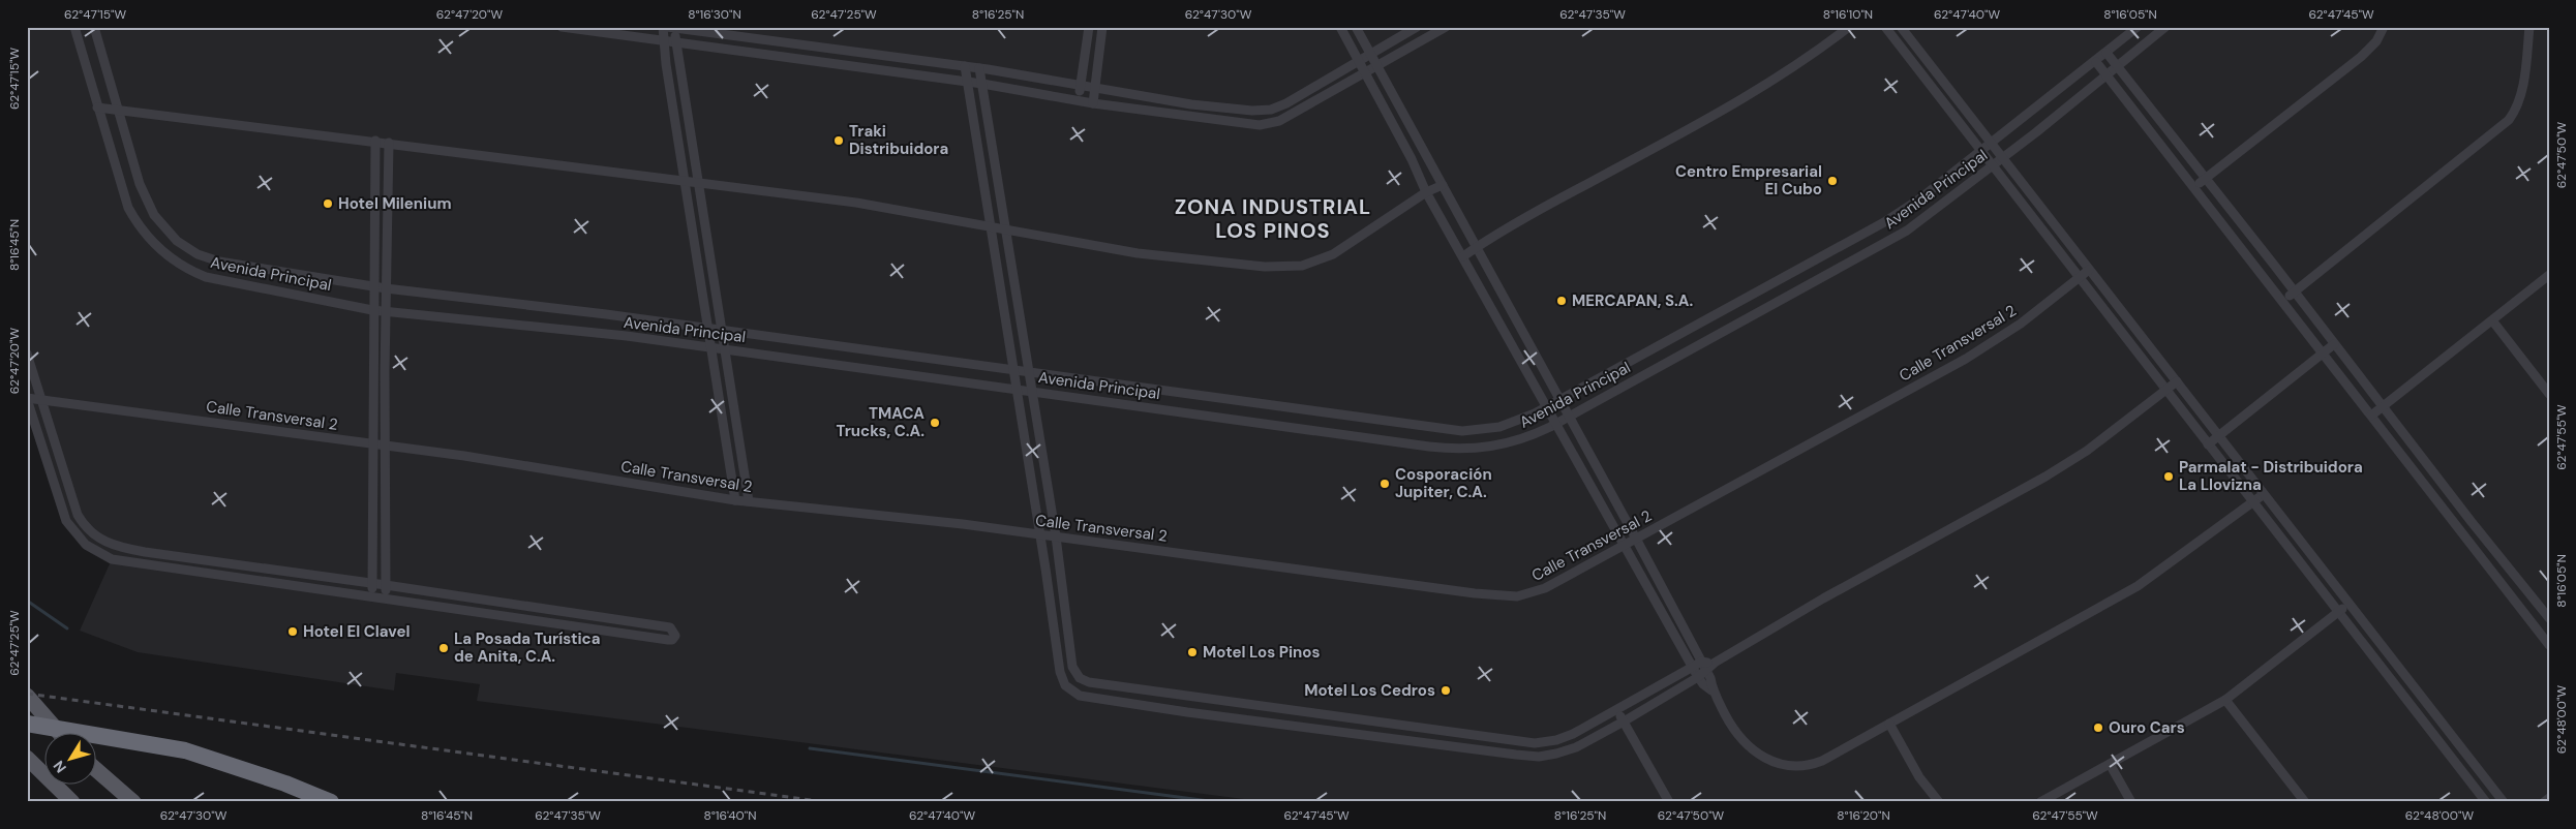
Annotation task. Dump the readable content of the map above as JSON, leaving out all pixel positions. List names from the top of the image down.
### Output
{
  "streets": {
    "street": ["Avenida Principal", "Calle Transversal 2"]
  },
  "districts": ["ZONA INDUSTRIAL LOS PINOS"],
  "places": [
    "Traki Distribuidora",
    "Centro Empresarial El Cubo",
    "Hotel Milenium",
    "MERCAPAN, S.A.",
    "TMACA Trucks, C.A.",
    "Parmalat - Distribuidora La Llovizna",
    "Cosporación Jupiter, C.A.",
    "Hotel El Clavel",
    "La Posada Turística de Anita, C.A.",
    "Motel Los Pinos",
    "Motel Los Cedros",
    "Ouro Cars"
  ],
  "north": "bottom left",
  "coordinates": [
    "62°47'15\"W",
    "62°47'20\"W",
    "8°16'30\"N",
    "62°47'25\"W",
    "8°16'25\"N",
    "62°47'30\"W",
    "62°47'35\"W",
    "8°16'10\"N",
    "62°47'40\"W",
    "8°16'05\"N",
    "62°47'45\"W",
    "62°47'50\"W",
    "8°16'45\"N",
    "62°47'55\"W",
    "62°48'00\"W",
    "8°16'40\"N",
    "8°16'20\"N"
  ]
}
